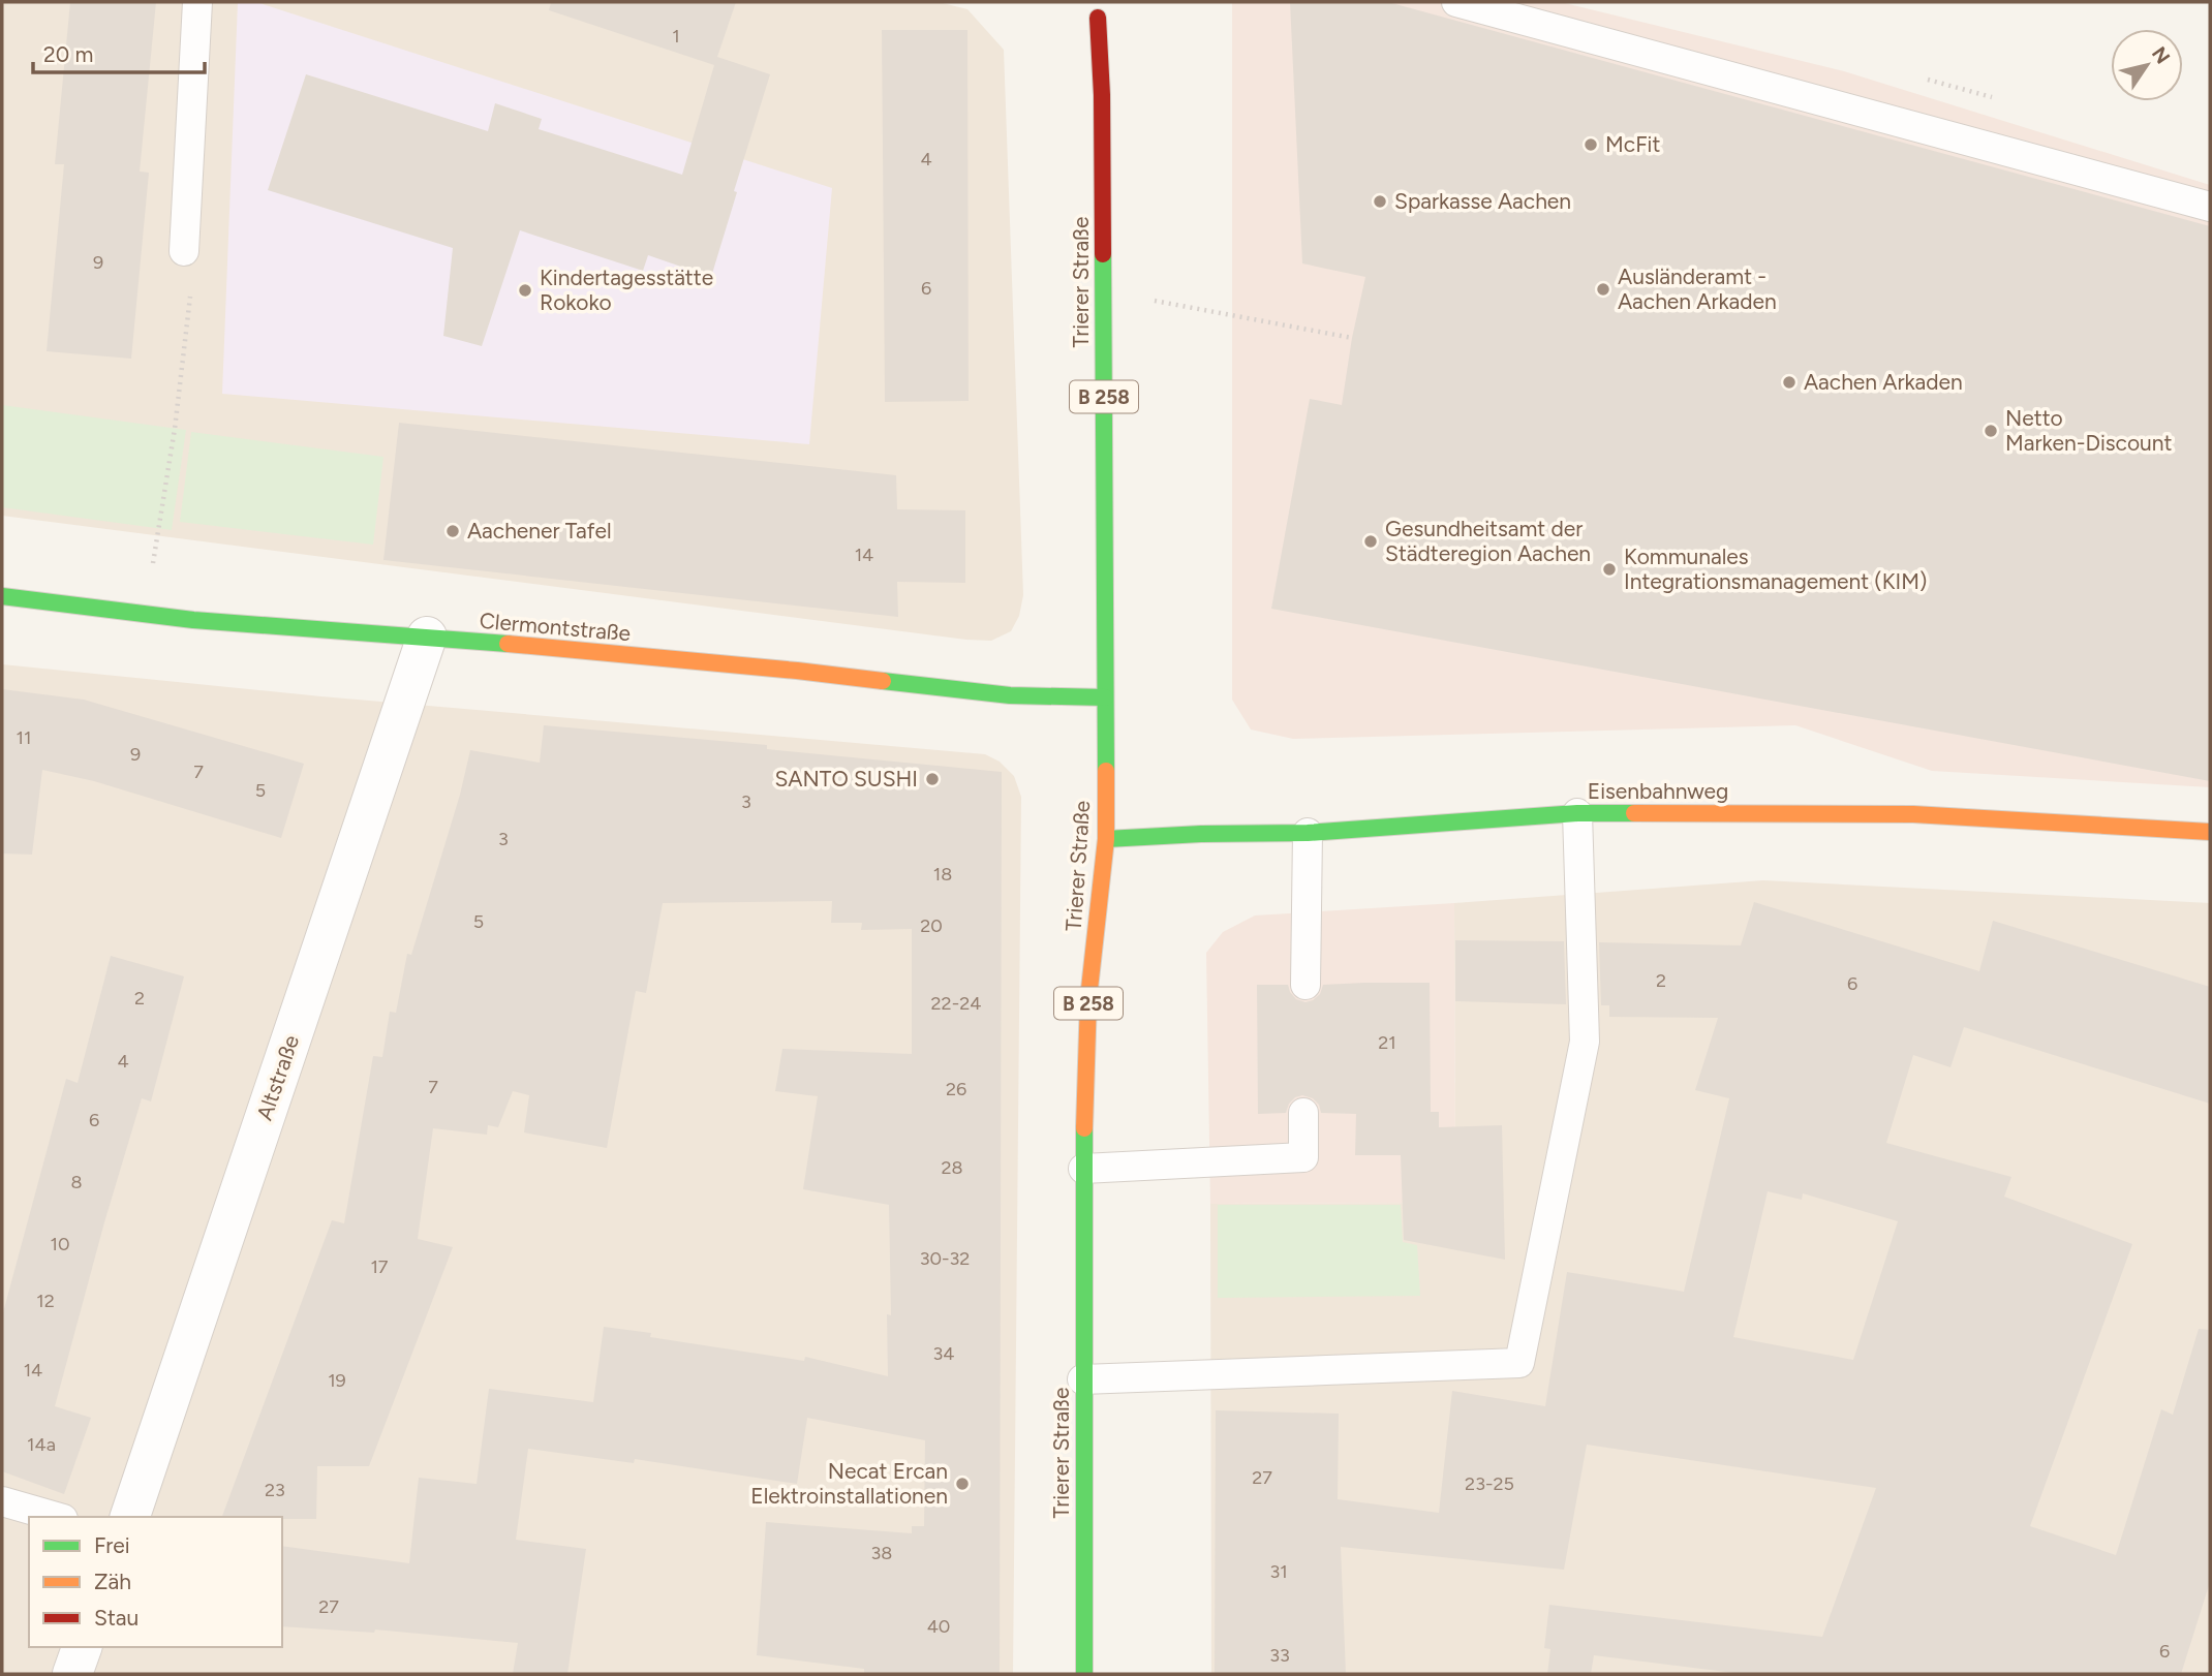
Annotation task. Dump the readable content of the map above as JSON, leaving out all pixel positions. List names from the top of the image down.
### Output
{
  "streets": {
    "street": [
      "Trierer Straße",
      "B 258",
      "Clermontstraße",
      "Eisenbahnweg",
      "Altstraße"
    ]
  },
  "crossings": [
    ["Trierer Straße", "Clermontstraße"],
    ["Trierer Straße", "Eisenbahnweg"],
    ["Clermontstraße", "Altstraße"]
  ],
  "places": [
    "McFit",
    "Sparkasse Aachen",
    "Ausländeramt - Aachen Arkaden",
    "Kindertagesstätte Rokoko",
    "Aachen Arkaden",
    "Netto Marken-Discount",
    "Aachener Tafel",
    "Gesundheitsamt der Städteregion Aachen",
    "Kommunales Integrationsmanagement (KIM)",
    "SANTO SUSHI",
    "Necat Ercan Elektroinstallationen"
  ],
  "house_numbers": [
    "1",
    "4",
    "9",
    "6",
    "14",
    "11",
    "9",
    "7",
    "5",
    "3",
    "3",
    "18",
    "5",
    "20",
    "2",
    "6",
    "2",
    "22-24",
    "21",
    "4",
    "7",
    "26",
    "6",
    "28",
    "8",
    "10",
    "30-32",
    "17",
    "12",
    "34",
    "14",
    "19",
    "14a",
    "27",
    "23-25",
    "23",
    "38",
    "31",
    "27",
    "40",
    "6",
    "33"
  ],
  "legend": ["Frei", "Zäh", "Stau"],
  "scale_bar": "20 m",
  "north": "top right"
}
